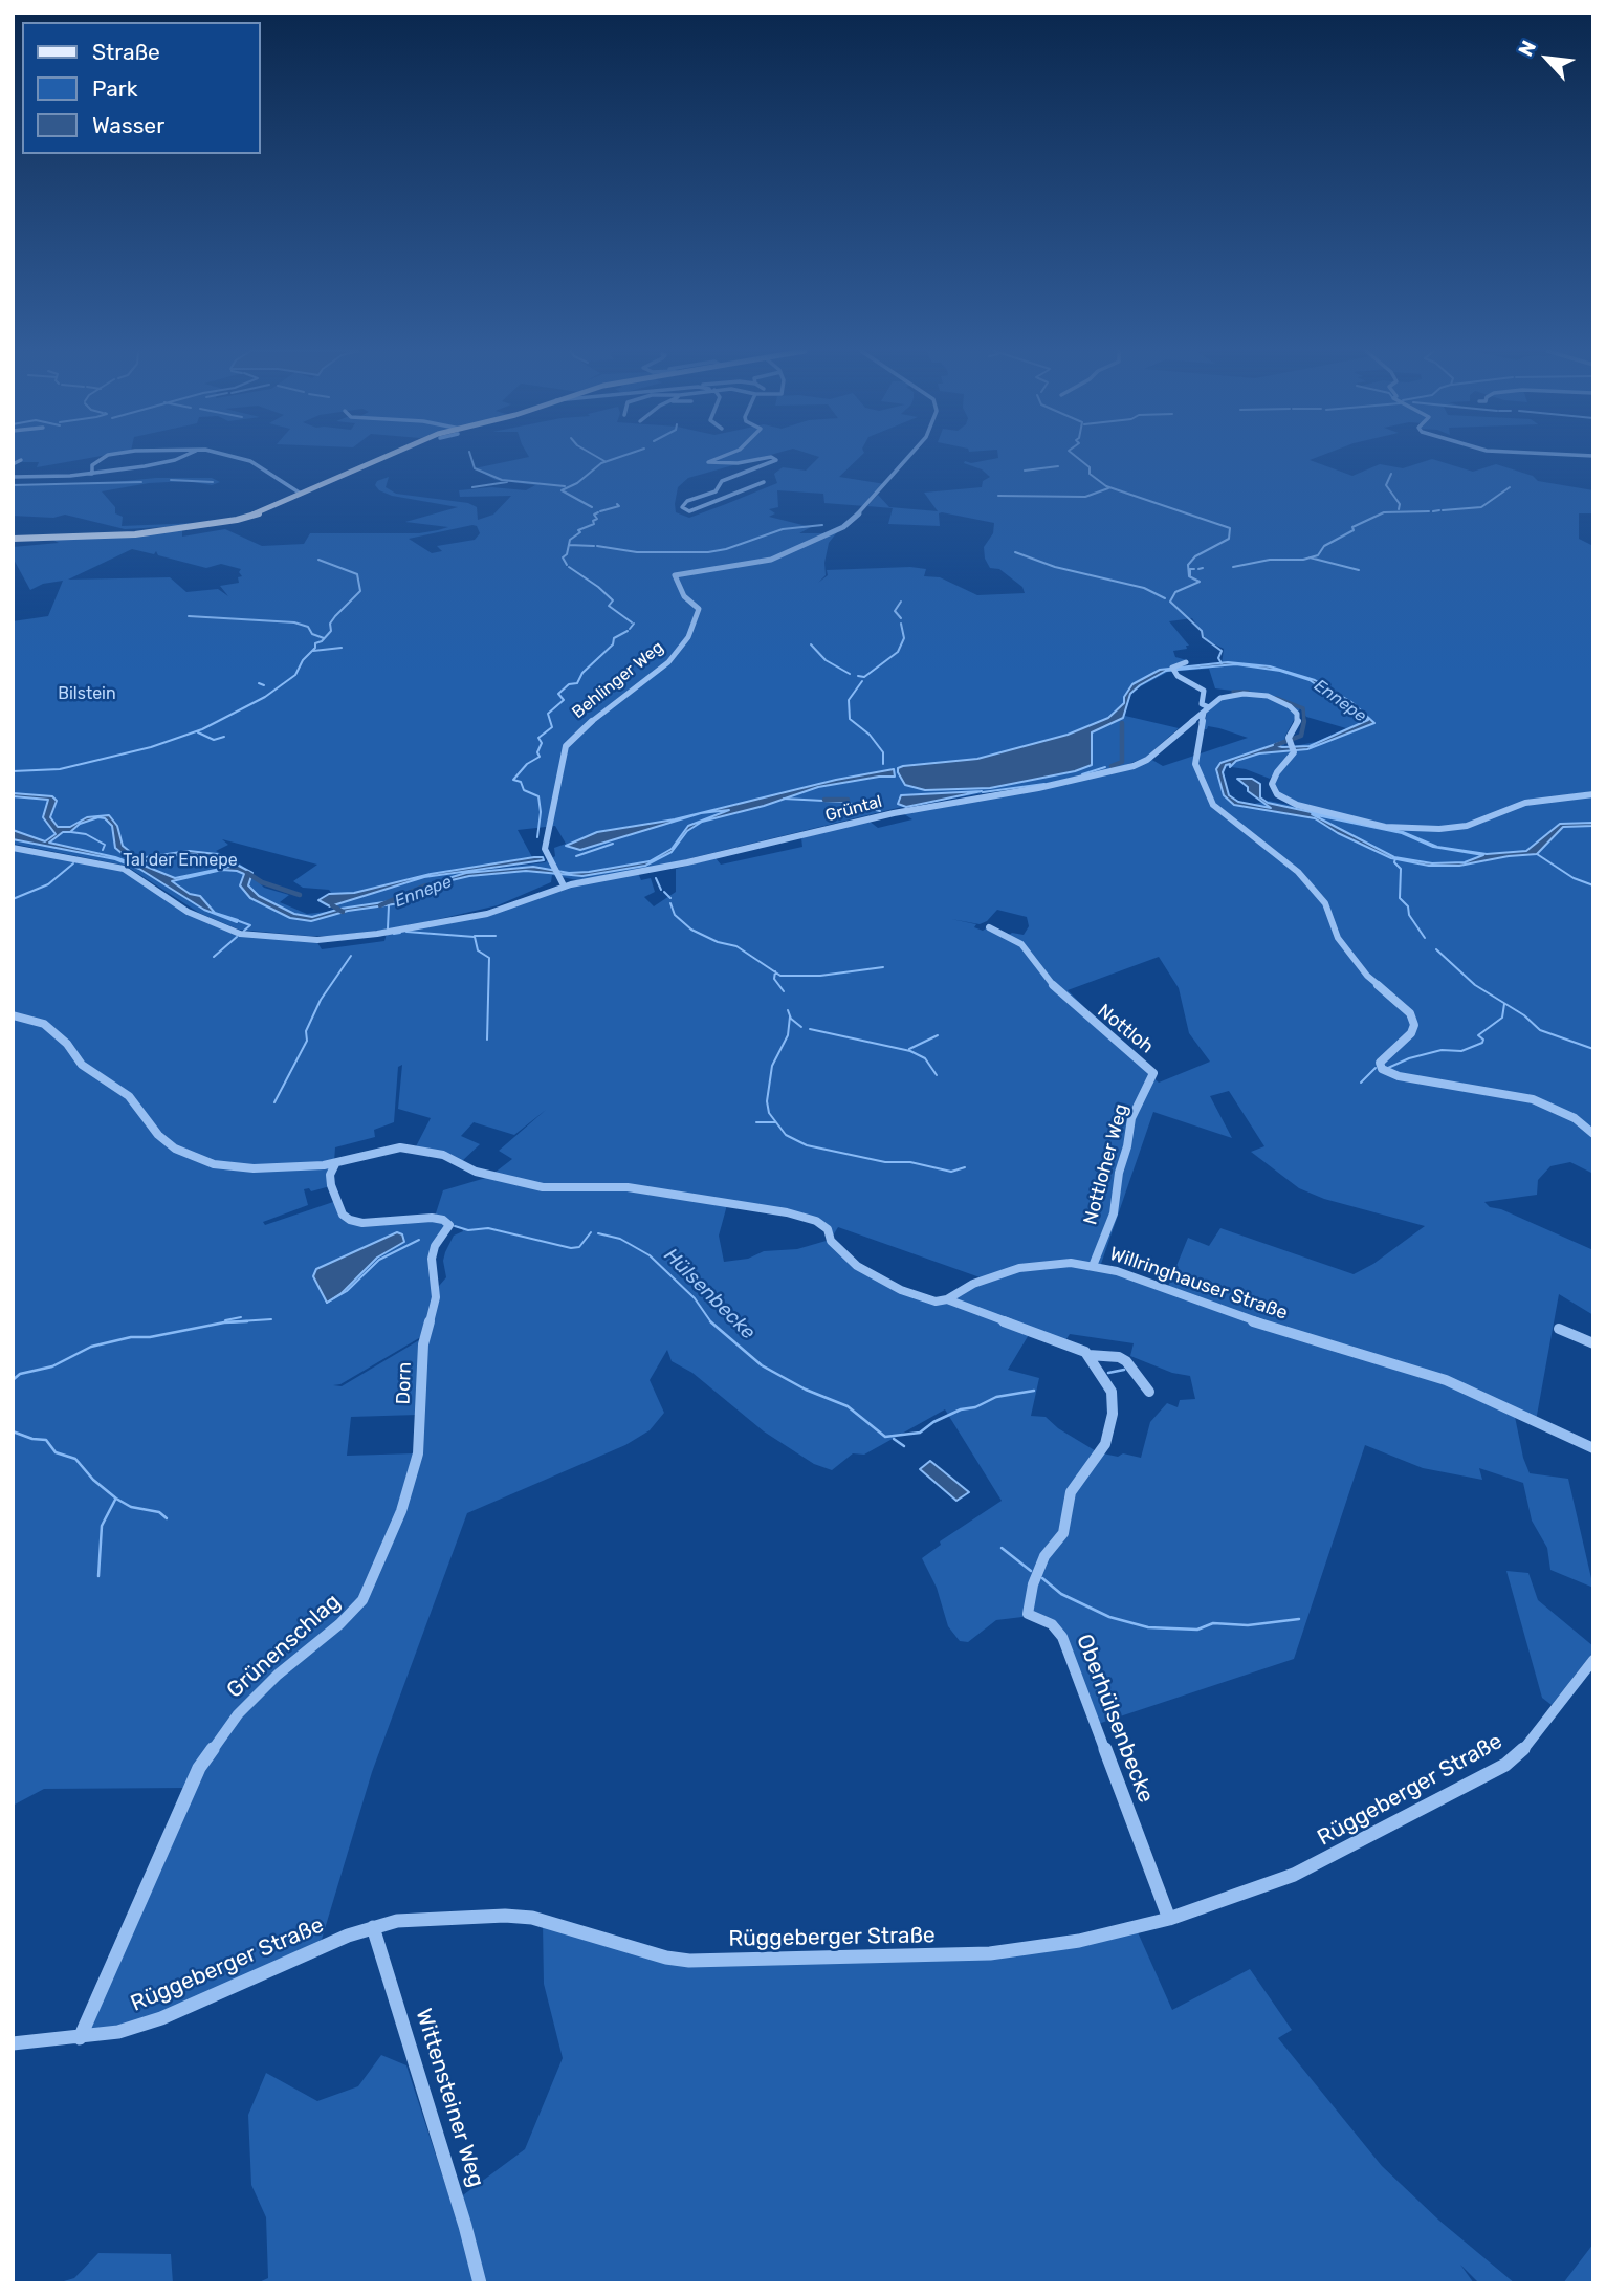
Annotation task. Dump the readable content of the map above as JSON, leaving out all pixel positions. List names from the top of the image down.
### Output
{
  "streets": {
    "street": [
      "Behlinger Weg",
      "Grüntal",
      "Nottloh",
      "Nottloher Weg",
      "Willringhauser Straße",
      "Dorn",
      "Grünenschlag",
      "Oberhülsenbecke",
      "Rüggeberger Straße",
      "Wittensteiner Weg"
    ]
  },
  "crossings": [
    ["Behlinger Weg", "Grüntal"],
    ["Nottloh", "Nottloher Weg"],
    ["Nottloher Weg", "Willringhauser Straße"],
    ["Dorn", "Grünenschlag"],
    ["Grünenschlag", "Rüggeberger Straße"],
    ["Oberhülsenbecke", "Rüggeberger Straße"],
    ["Rüggeberger Straße", "Wittensteiner Weg"]
  ],
  "water": ["Ennepe", "Hülsenbecke"],
  "parks": ["Bilstein", "Tal der Ennepe"],
  "legend": ["Straße", "Park", "Wasser"],
  "north": "top left"
}
